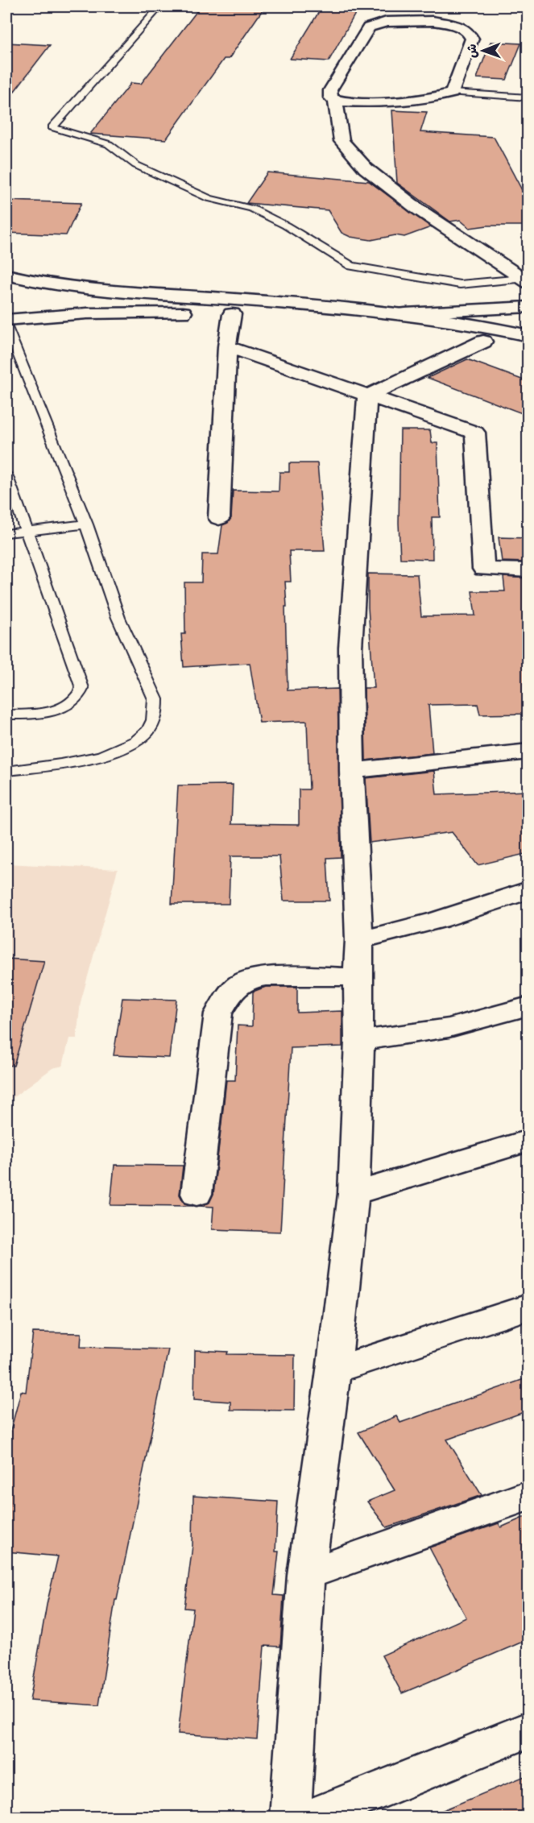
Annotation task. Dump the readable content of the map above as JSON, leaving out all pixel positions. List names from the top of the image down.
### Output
{
  "north": "left"
}
